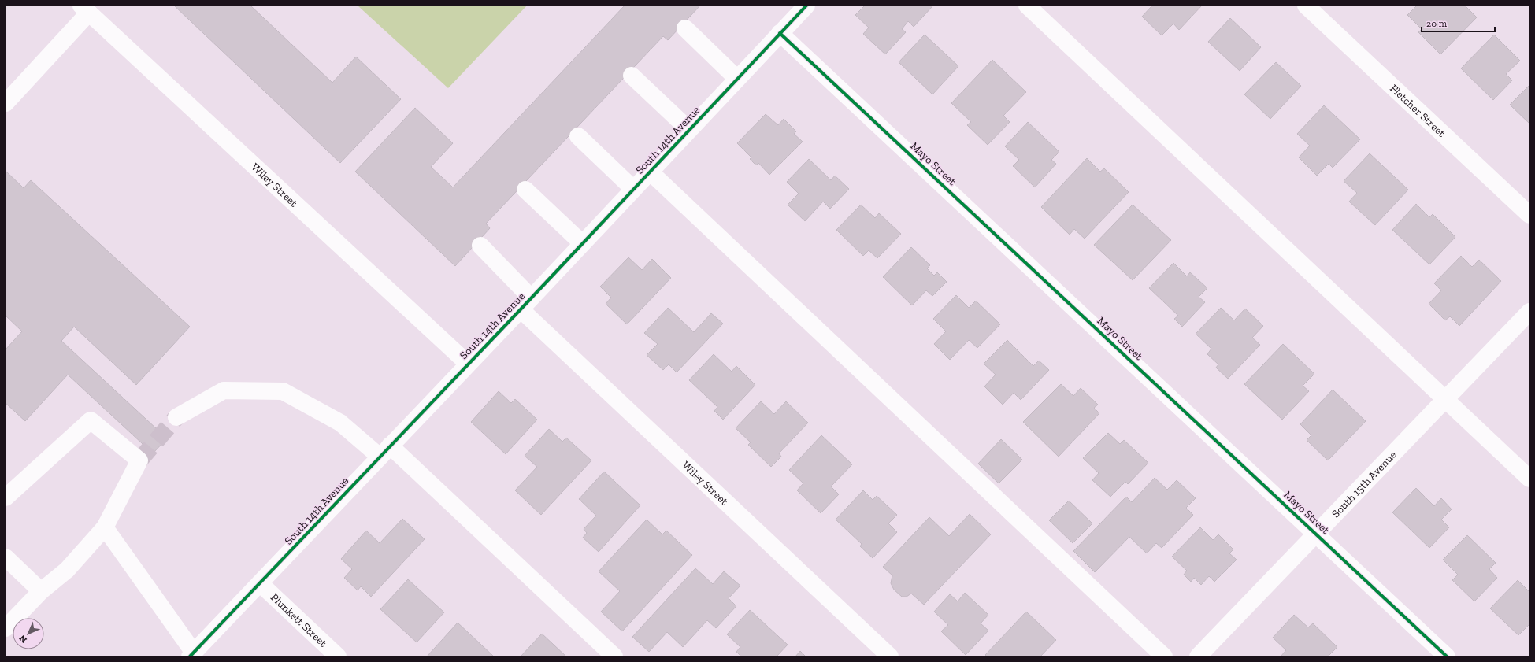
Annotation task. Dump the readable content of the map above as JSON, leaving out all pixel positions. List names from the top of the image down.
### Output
{
  "streets": {
    "street": [
      "Fletcher Street",
      "South 14th Avenue",
      "Mayo Street",
      "Wiley Street",
      "South 15th Avenue",
      "Plunkett Street"
    ]
  },
  "crossings": [
    ["South 14th Avenue", "Mayo Street"],
    ["South 14th Avenue", "Wiley Street"],
    ["South 14th Avenue", "Plunkett Street"],
    ["Mayo Street", "South 15th Avenue"]
  ],
  "scale_bar": "20 m",
  "north": "bottom left"
}
